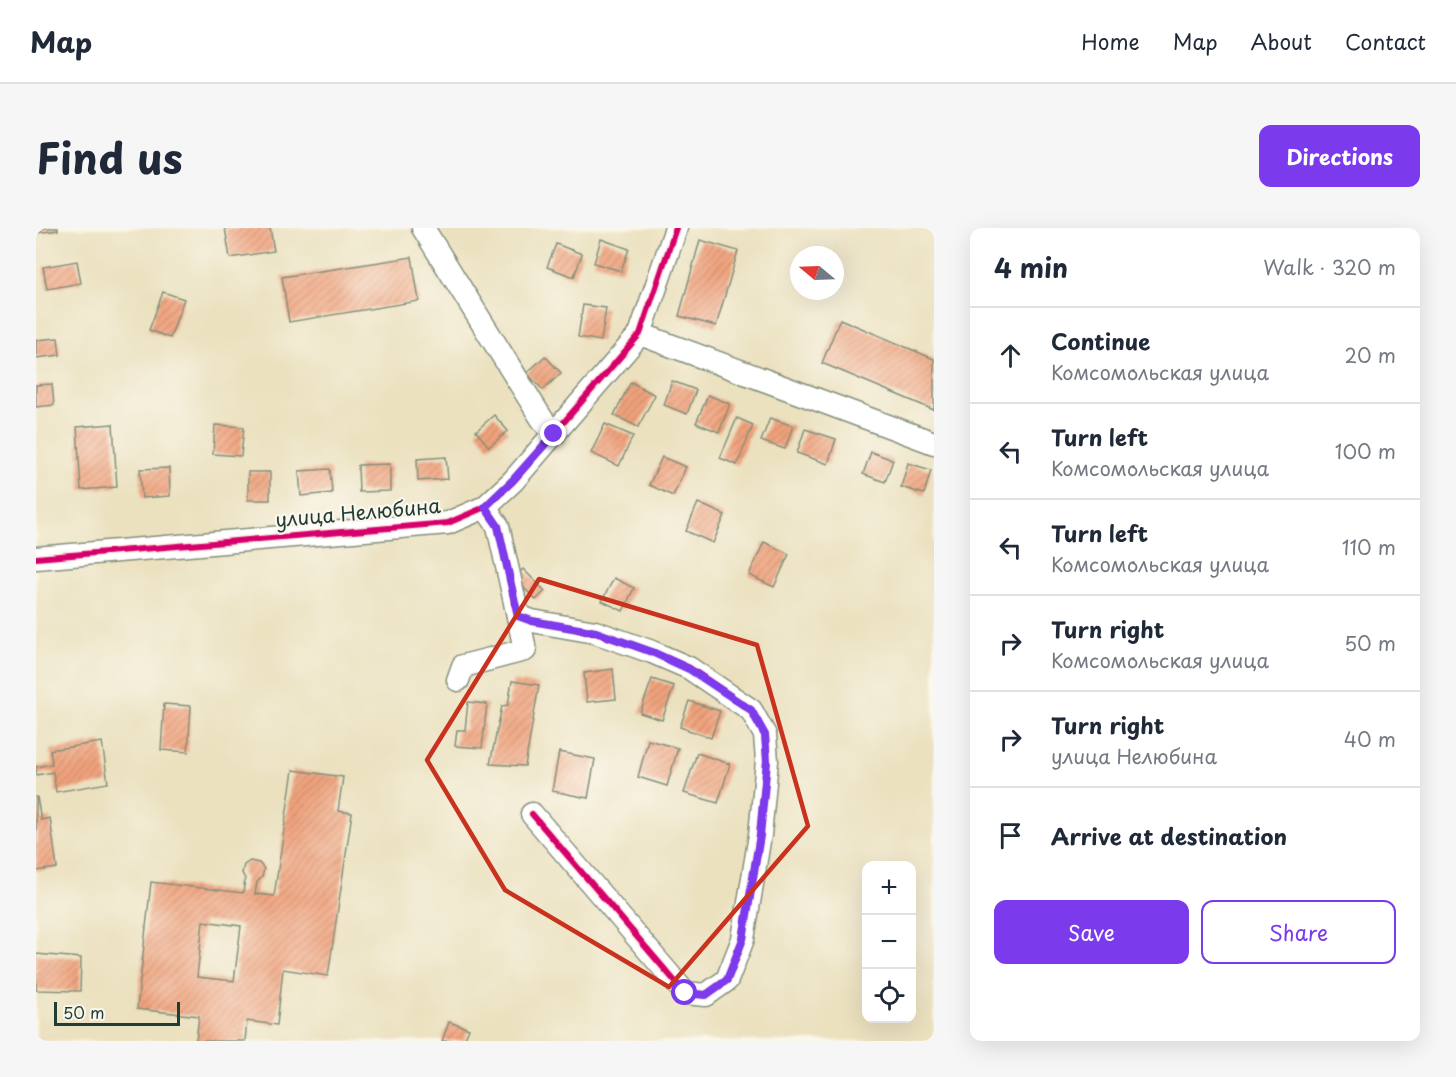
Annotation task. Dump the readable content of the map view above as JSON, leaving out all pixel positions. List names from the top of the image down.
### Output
{
  "streets": {
    "street": ["улица Нелюбина"]
  },
  "scale_bar": "50 m",
  "north": "left",
  "page": {
    "header": "Map",
    "nav": [
      "Home",
      "Map",
      "About",
      "Contact"
    ],
    "title": "Find us",
    "buttons": [
      "Directions",
      ["Save", "Share"]
    ],
    "heading": ["4 min", "Walk · 320 m"],
    "list": [
      ["Continue", "Комсомольская улица", "20 m"],
      ["Turn left", "Комсомольская улица", "100 m"],
      ["Turn left", "Комсомольская улица", "110 m"],
      ["Turn right", "Комсомольская улица", "50 m"],
      ["Turn right", "улица Нелюбина", "40 m"],
      "Arrive at destination"
    ],
    "map_buttons": ["+", "−"],
    "scale": "50 m"
  }
}
